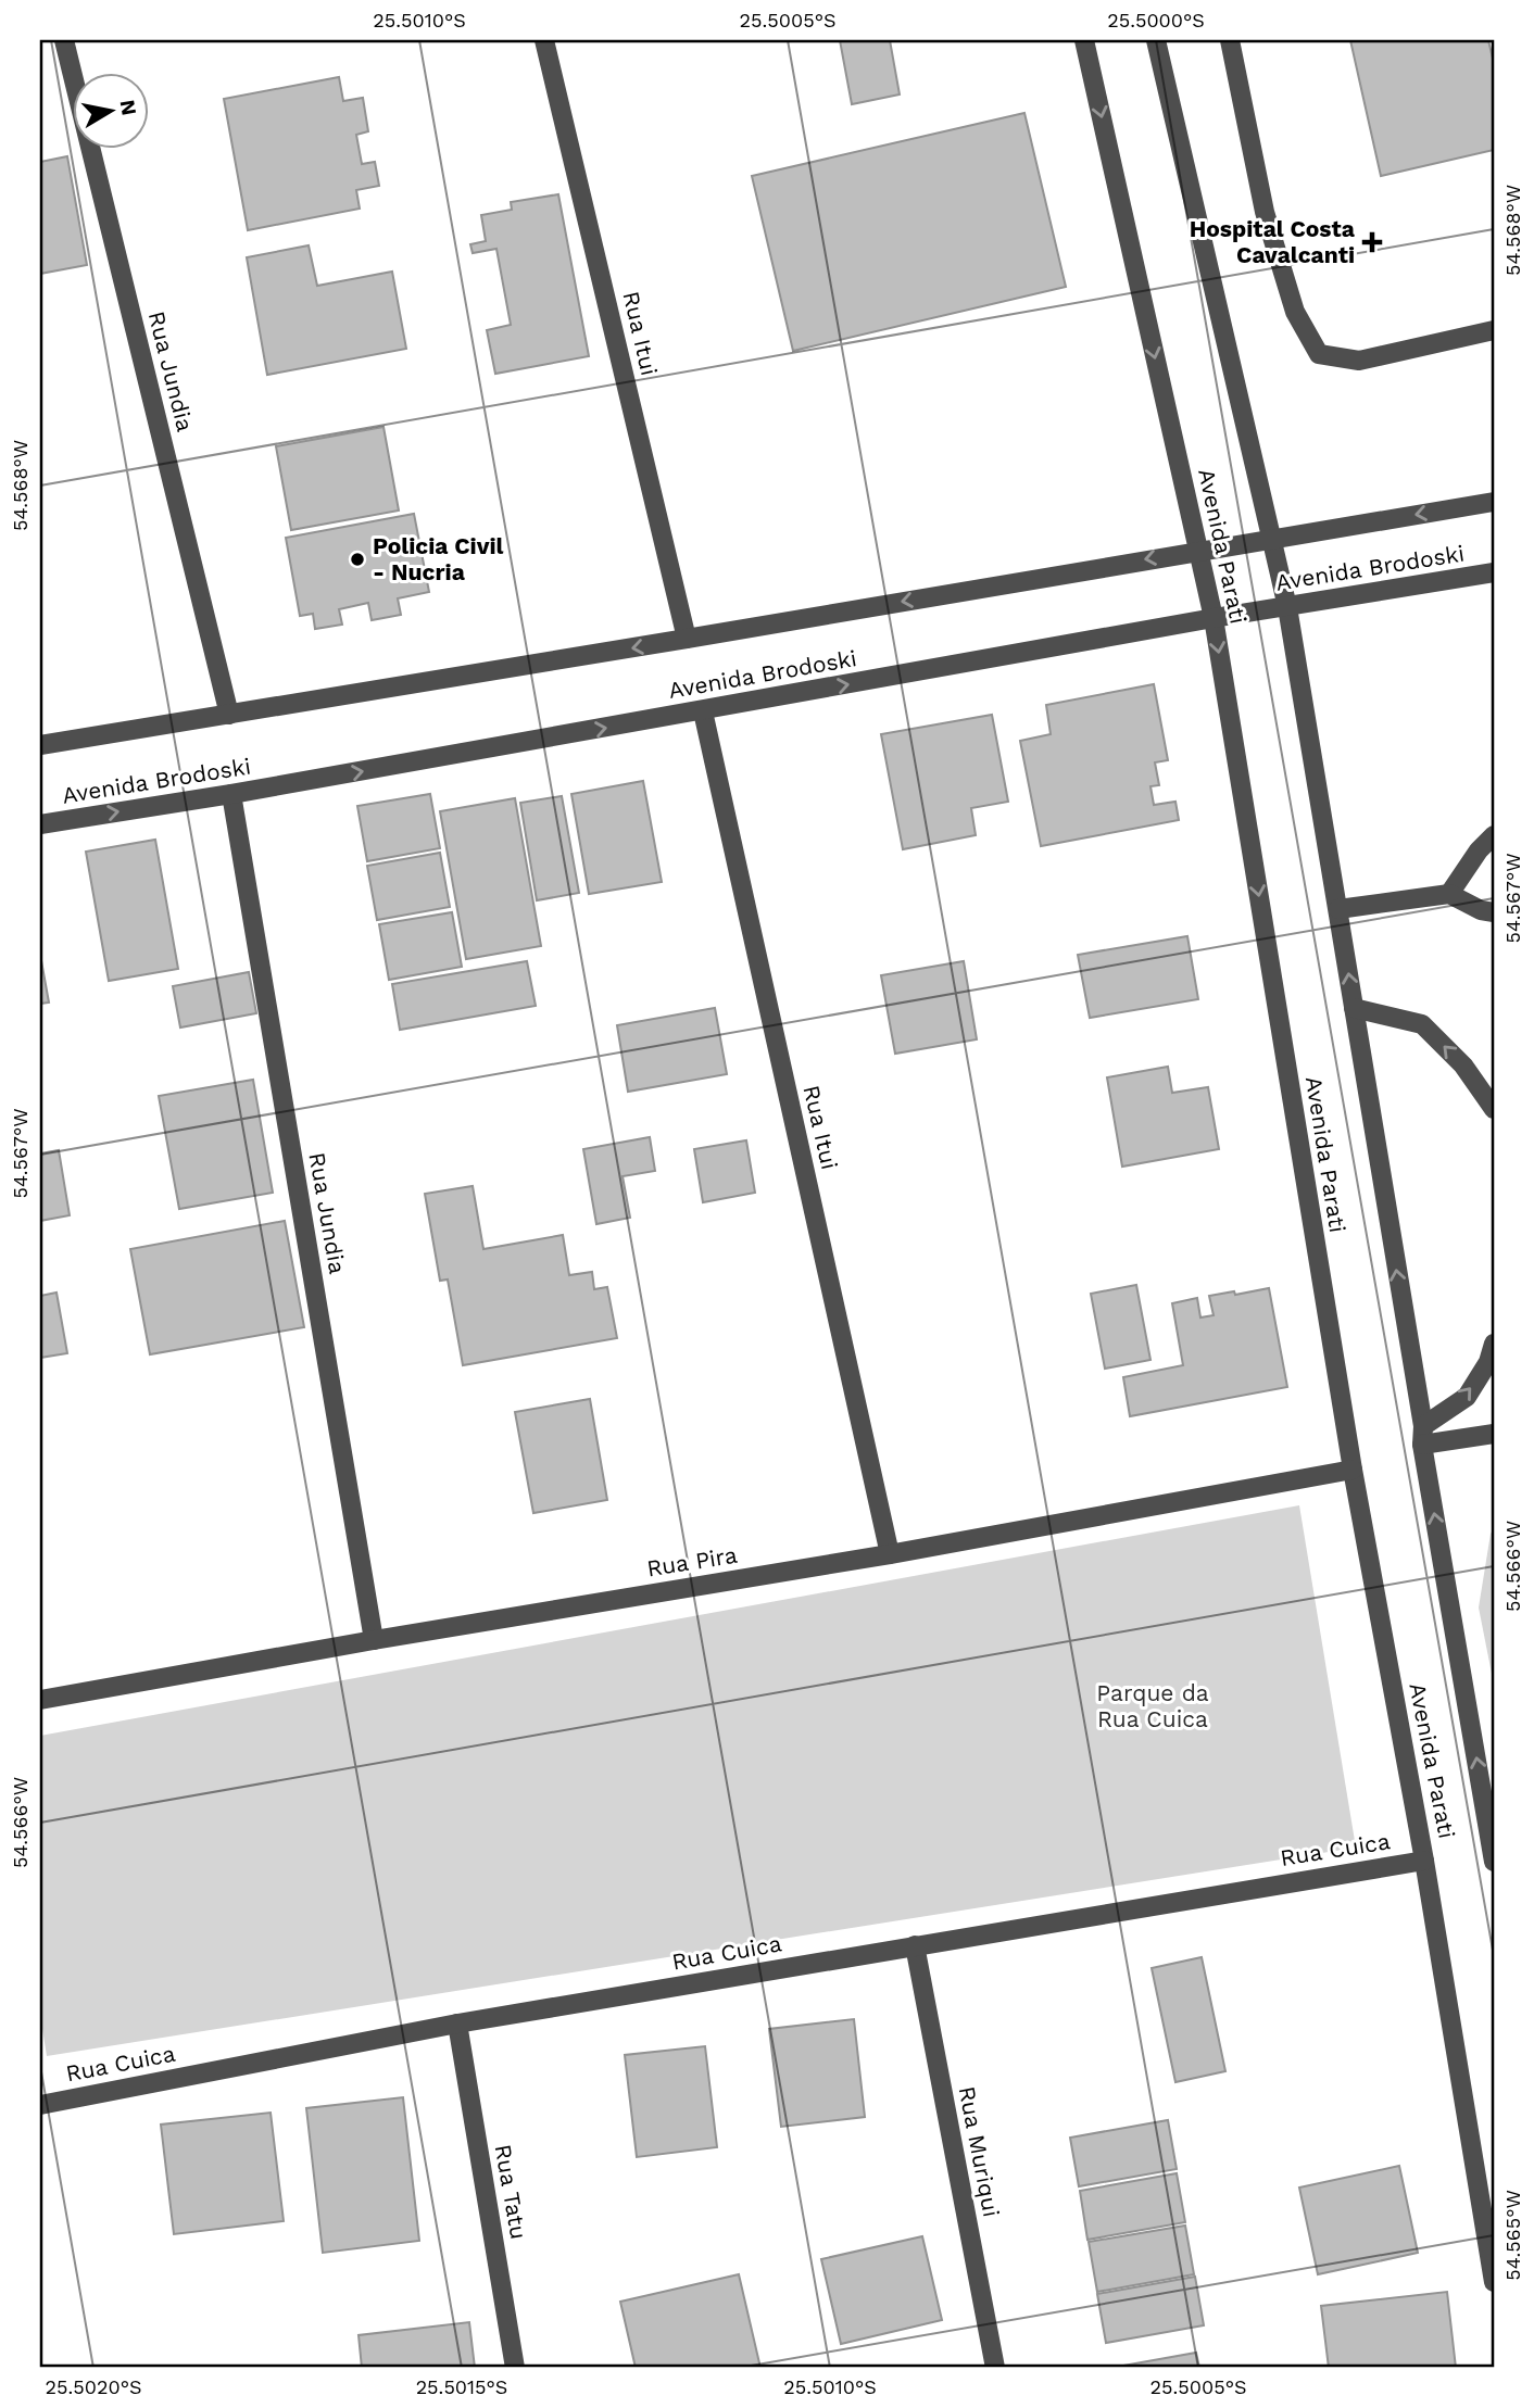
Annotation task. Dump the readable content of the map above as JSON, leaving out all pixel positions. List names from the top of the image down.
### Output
{
  "streets": {
    "street": [
      "Rua Itui",
      "Rua Jundia",
      "Avenida Parati",
      "Avenida Brodoski",
      "Rua Pira",
      "Rua Cuica",
      "Rua Muriqui",
      "Rua Tatu"
    ]
  },
  "crossings": [
    ["Rua Itui", "Avenida Brodoski"],
    ["Rua Itui", "Rua Pira"],
    ["Rua Jundia", "Avenida Brodoski"],
    ["Rua Jundia", "Rua Pira"],
    ["Avenida Parati", "Avenida Brodoski"],
    ["Avenida Parati", "Rua Pira"],
    ["Avenida Parati", "Rua Cuica"],
    ["Rua Cuica", "Rua Muriqui"],
    ["Rua Cuica", "Rua Tatu"]
  ],
  "parks": ["Parque da Rua Cuica"],
  "places": {
    "health": ["Hospital Costa Cavalcanti"],
    "other": ["Policia Civil - Nucria"]
  },
  "north": "right",
  "coordinates": [
    "25.5010°S",
    "25.5005°S",
    "25.5000°S",
    "54.568°W",
    "54.567°W",
    "54.566°W",
    "54.565°W",
    "25.5020°S",
    "25.5015°S"
  ]
}
